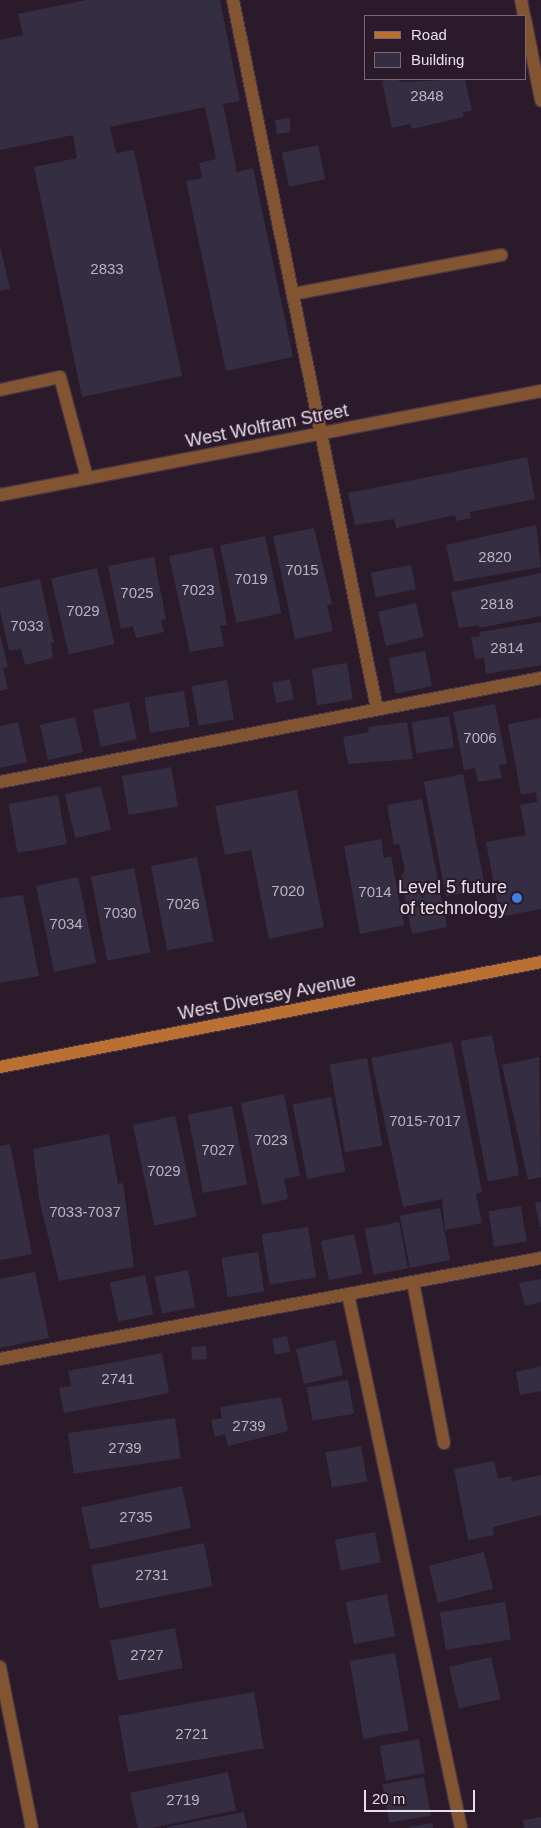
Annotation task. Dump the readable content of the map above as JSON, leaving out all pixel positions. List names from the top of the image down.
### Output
{
  "streets": {
    "main road": ["West Diversey Avenue"],
    "street": ["West Wolfram Street"]
  },
  "places": ["Level 5 future of technology"],
  "house_numbers": [
    "2848",
    "2833",
    "2820",
    "7015",
    "7019",
    "7023",
    "7025",
    "2818",
    "7029",
    "7033",
    "2814",
    "7006",
    "7020",
    "7014",
    "7026",
    "7030",
    "7034",
    "7015-7017",
    "7023",
    "7027",
    "7029",
    "7033-7037",
    "2741",
    "2739",
    "2739",
    "2735",
    "2731",
    "2727",
    "2721",
    "2719"
  ],
  "legend": ["Road", "Building"],
  "scale_bar": "20 m"
}
